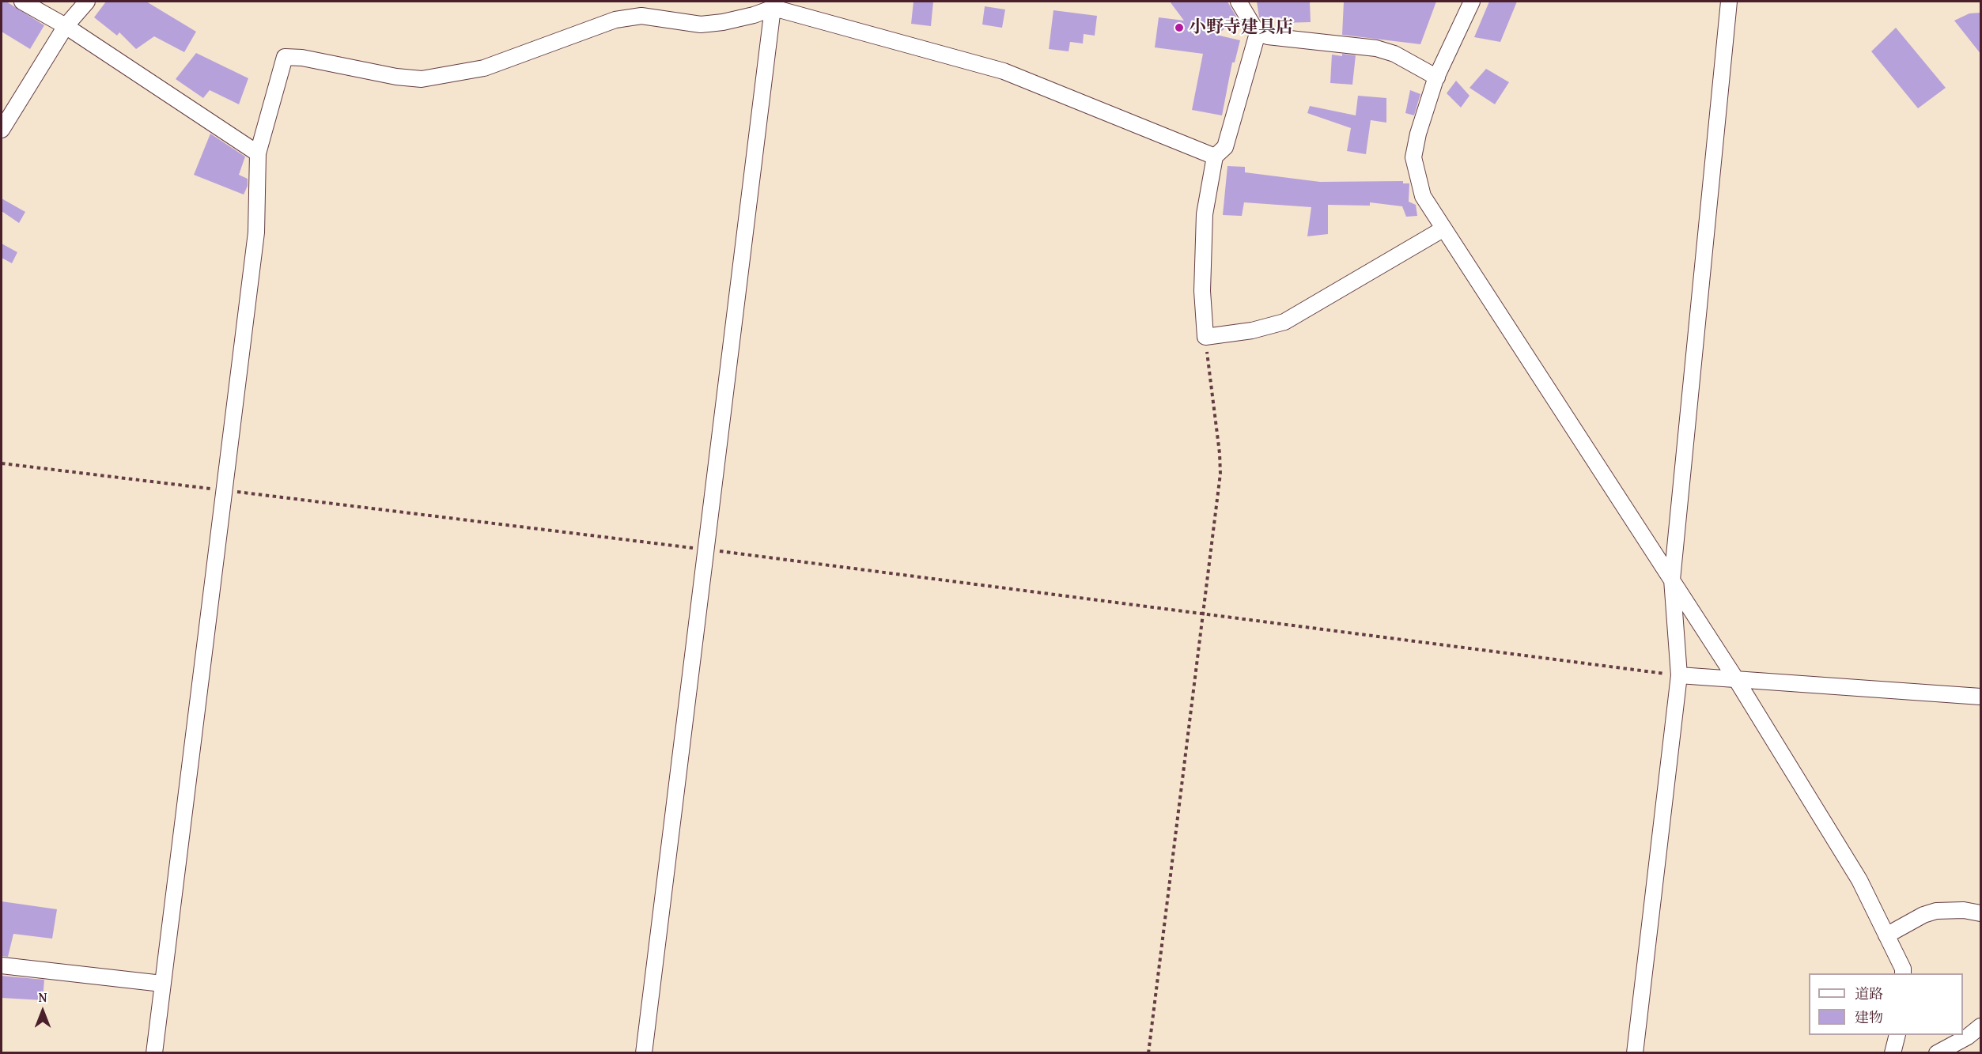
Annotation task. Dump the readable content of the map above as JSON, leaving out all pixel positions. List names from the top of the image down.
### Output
{
  "places": ["小野寺建具店"],
  "legend": ["道路", "建物"],
  "north": "top"
}
